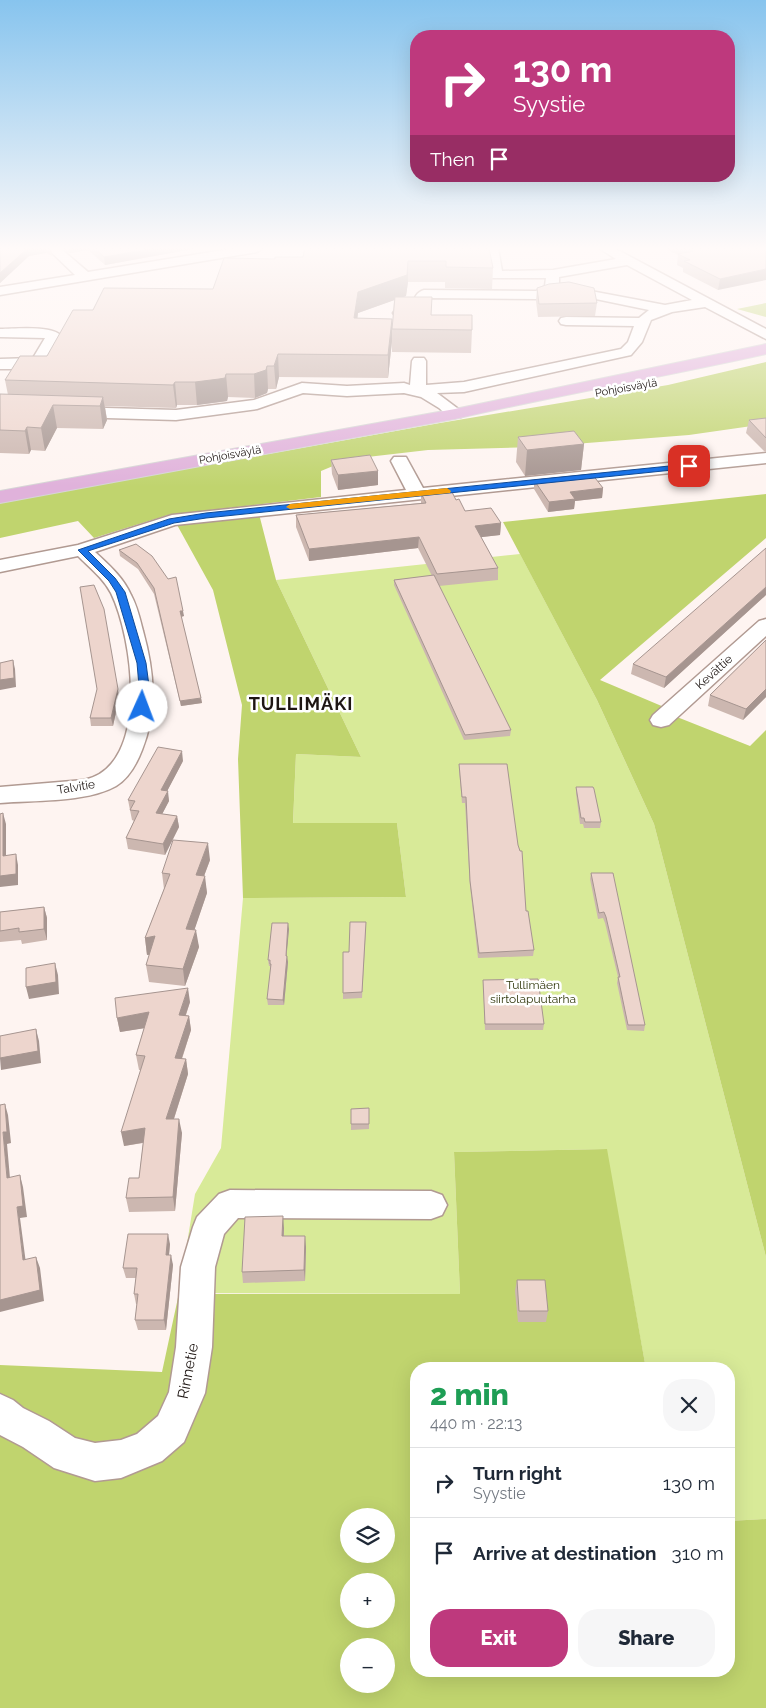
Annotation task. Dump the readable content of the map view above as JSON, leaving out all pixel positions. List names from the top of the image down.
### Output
{
  "streets": {
    "main road": ["Pohjoisväylä"],
    "street": ["Kevättie", "Talvitie", "Rinnetie"]
  },
  "districts": ["TULLIMÄKI"],
  "parks": ["Tullimäen siirtolapuutarha"],
  "page": {
    "turn": ["130 m", "Syystie"],
    "then": "Then",
    "heading": ["2 min", "440 m · 22:13"],
    "list": [
      {
        "name": "Turn right",
        "note": "Syystie",
        "value": "130 m"
      },
      {
        "name": "Arrive at destination",
        "value": "310 m"
      }
    ],
    "map_buttons": ["+", "−"],
    "buttons": ["Exit", "Share"]
  }
}
